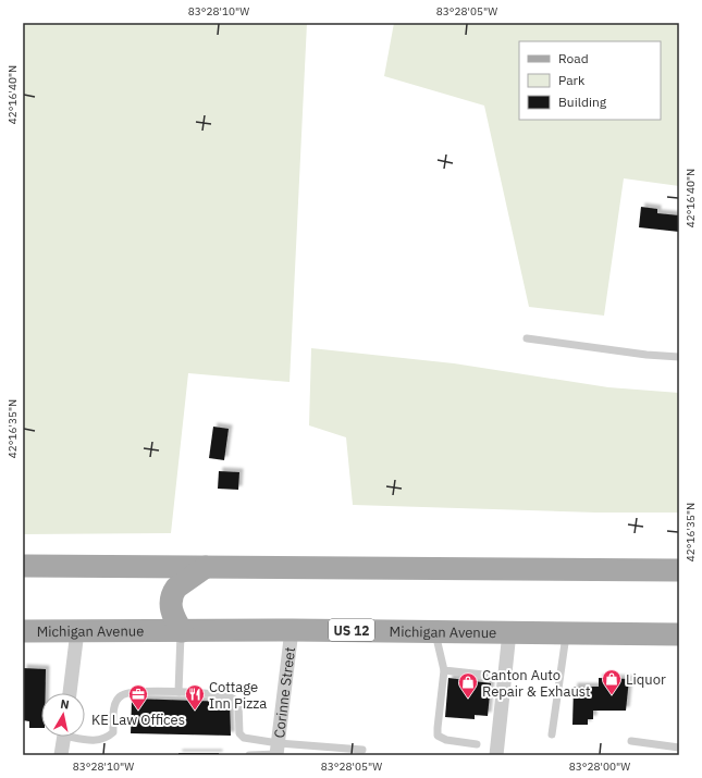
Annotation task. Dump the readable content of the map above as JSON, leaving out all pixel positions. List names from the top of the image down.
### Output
{
  "streets": {
    "main road": ["US 12", "Michigan Avenue"],
    "street": ["Corinne Street"]
  },
  "crossings": [
    ["Michigan Avenue", "Corinne Street"]
  ],
  "places": {
    "shop": ["Liquor", "Canton Auto Repair & Exhaust"],
    "office": ["KE Law Offices"],
    "restaurant": ["Cottage Inn Pizza"]
  },
  "legend": ["Road", "Park", "Building"],
  "north": "top",
  "coordinates": [
    "83°28'10\"W",
    "83°28'05\"W",
    "42°16'40\"N",
    "42°16'35\"N",
    "83°28'00\"W"
  ]
}
